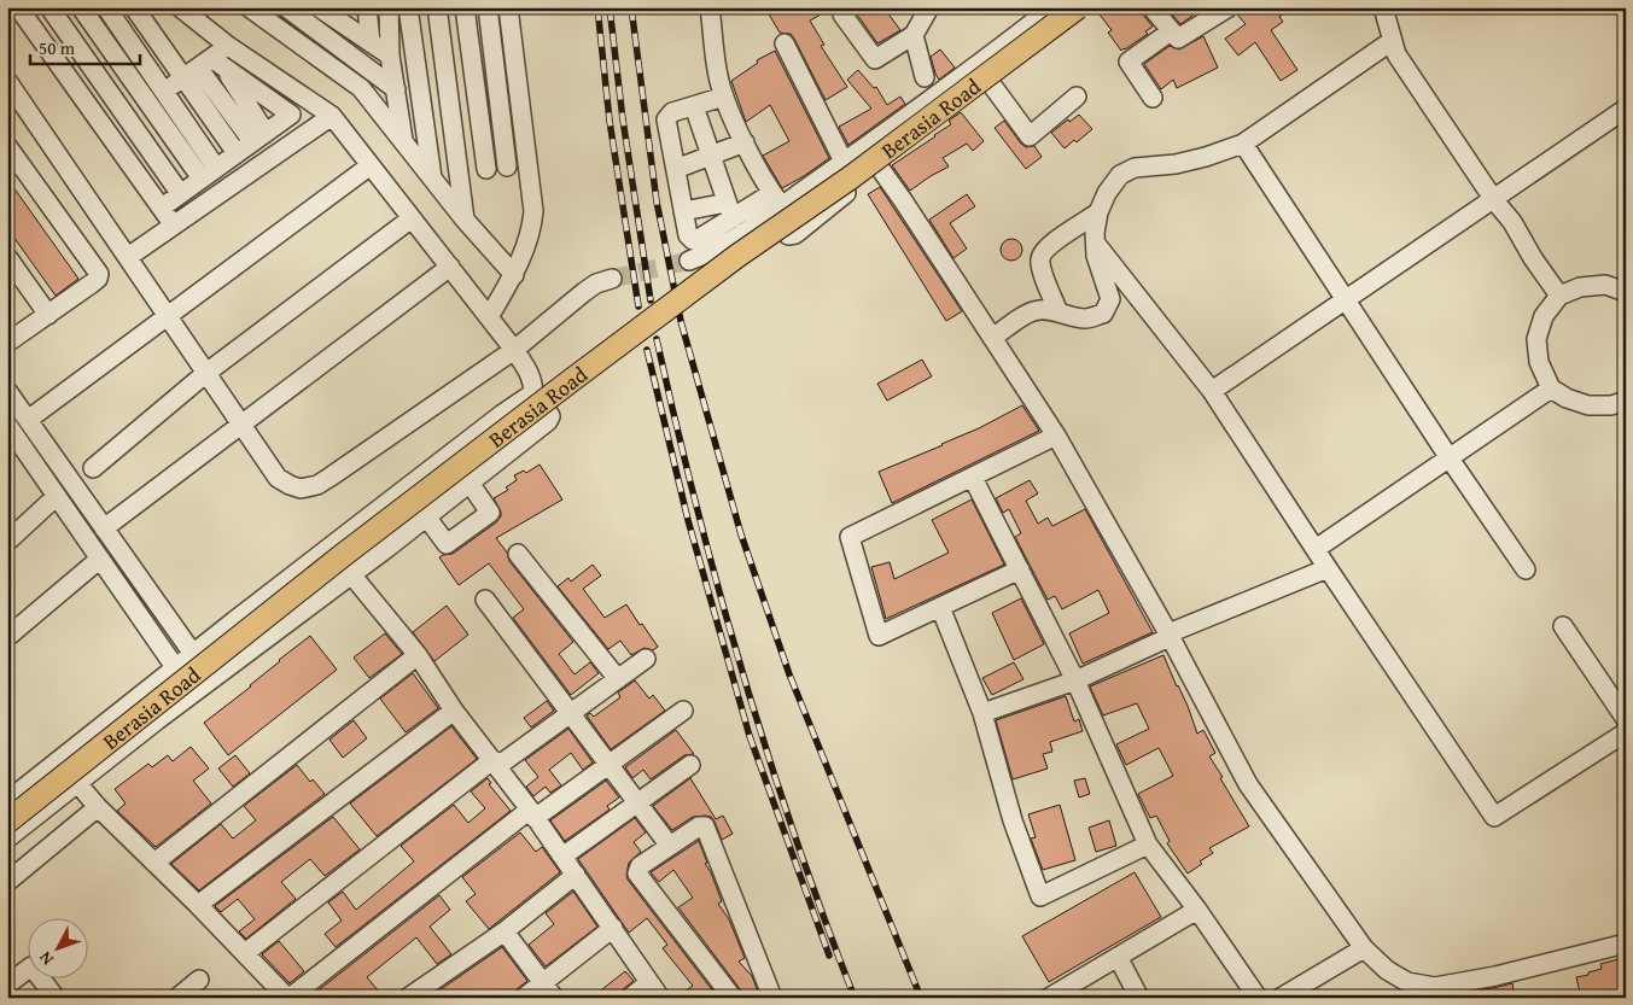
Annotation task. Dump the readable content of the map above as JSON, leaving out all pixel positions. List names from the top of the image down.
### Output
{
  "streets": {
    "main road": ["Berasia Road"]
  },
  "scale_bar": "50 m",
  "north": "bottom left"
}
